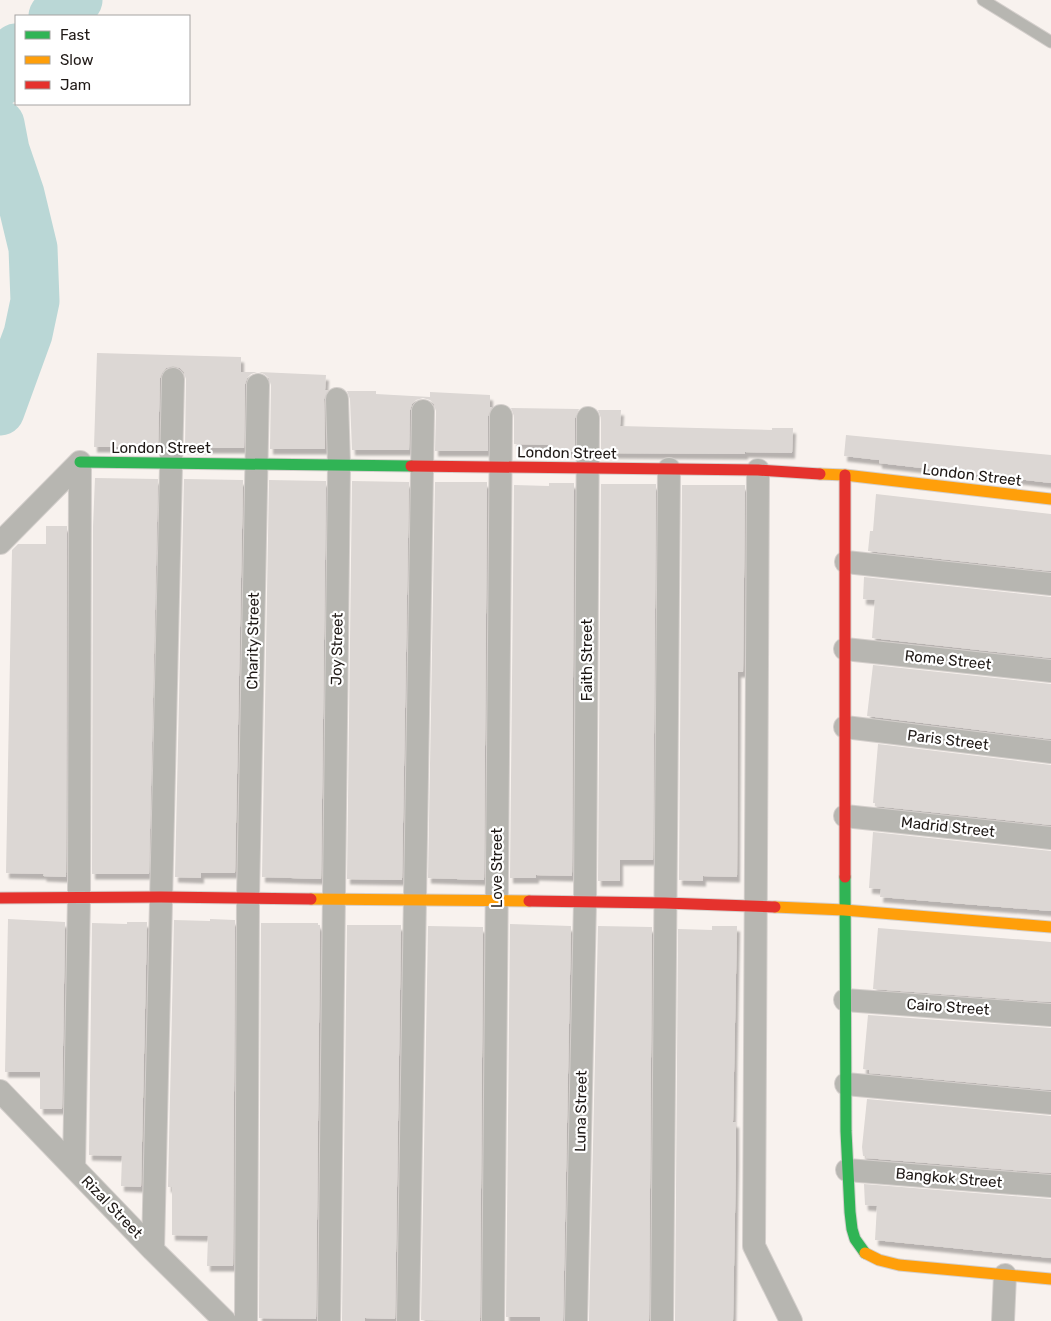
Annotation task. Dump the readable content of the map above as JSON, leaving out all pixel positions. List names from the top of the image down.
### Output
{
  "streets": {
    "street": [
      "London Street",
      "Charity Street",
      "Joy Street",
      "Faith Street",
      "Rome Street",
      "Paris Street",
      "Madrid Street",
      "Love Street",
      "Cairo Street",
      "Luna Street",
      "Bangkok Street",
      "Rizal Street"
    ]
  },
  "crossings": [
    ["London Street", "Charity Street"],
    ["London Street", "Joy Street"],
    ["London Street", "Faith Street"],
    ["London Street", "Love Street"],
    ["Faith Street", "Luna Street"]
  ],
  "legend": ["Fast", "Slow", "Jam"]
}
